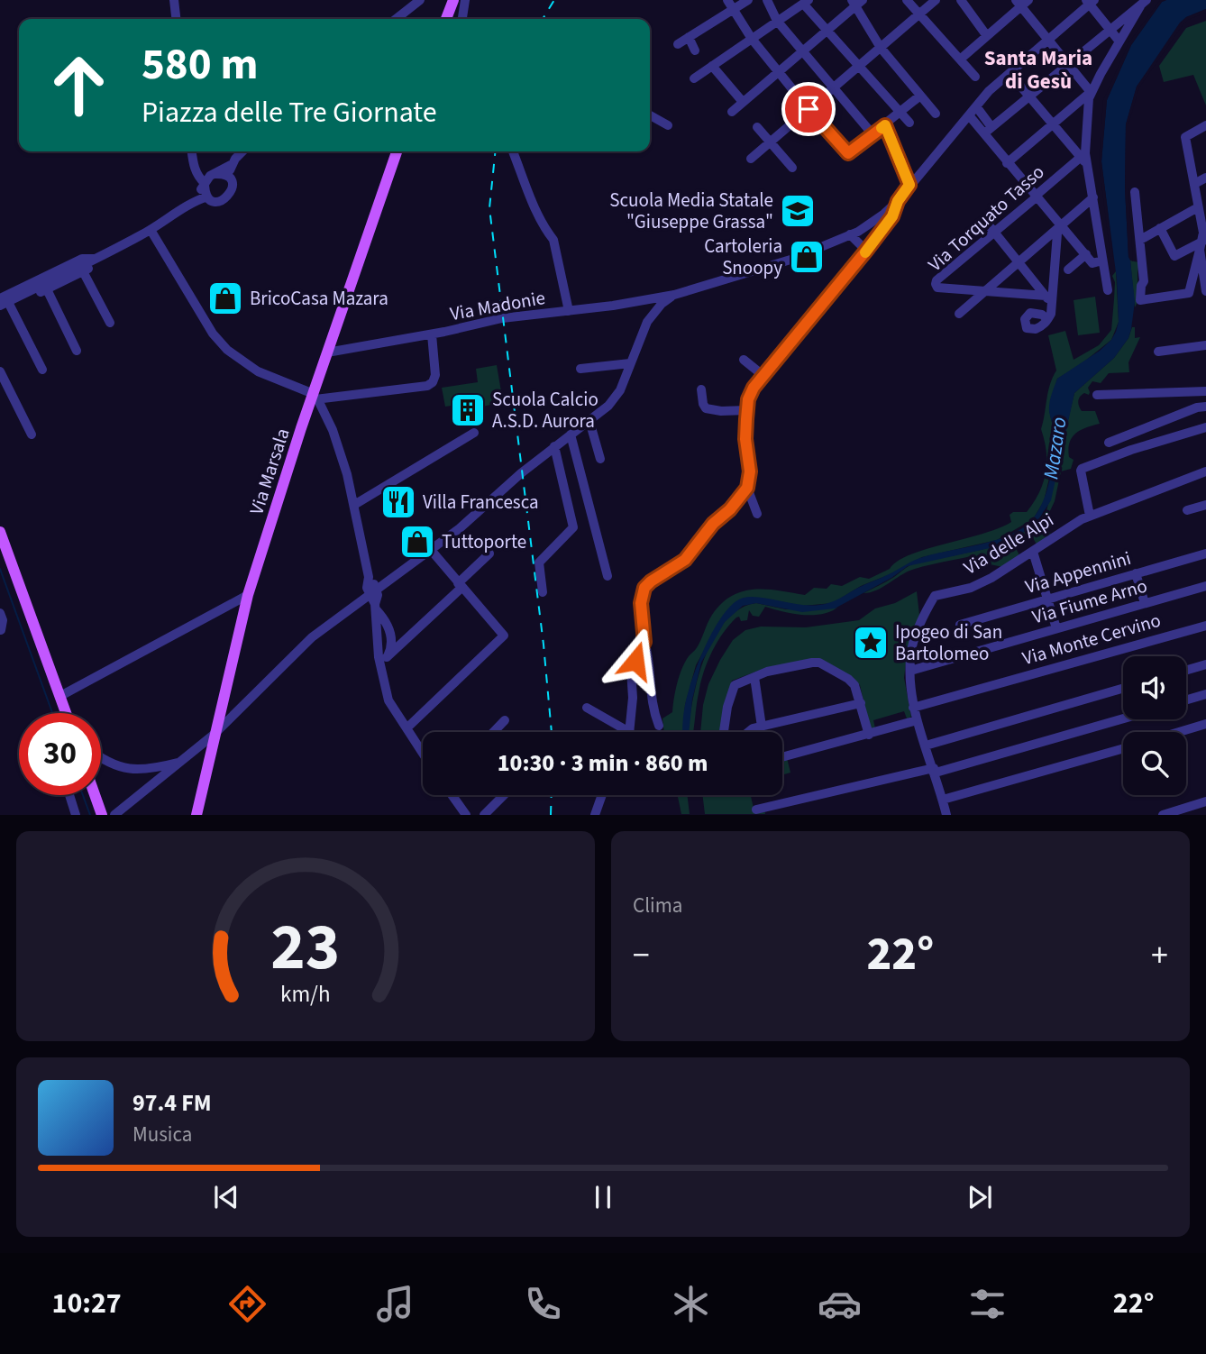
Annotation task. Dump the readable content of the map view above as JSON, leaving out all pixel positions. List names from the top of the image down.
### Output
{
  "streets": {
    "main road": ["Via Marsala"],
    "street": [
      "Via Torquato Tasso",
      "Via Madonie",
      "Via delle Alpi",
      "Via Appennini",
      "Via Fiume Arno",
      "Via Monte Cervino"
    ]
  },
  "crossings": [
    ["Via Madonie", "Via Marsala"],
    ["Via delle Alpi", "Via Fiume Arno"],
    ["Via delle Alpi", "Via Monte Cervino"]
  ],
  "districts": ["Santa Maria di Gesù"],
  "water": ["Mazaro"],
  "places": {
    "school or university": ["Scuola Media Statale \"Giuseppe Grassa\""],
    "shop": ["Cartoleria Snoopy", "BricoCasa Mazara", "Tuttoporte"],
    "building": ["Scuola Calcio A.S.D. Aurora"],
    "restaurant": ["Villa Francesca"],
    "place": ["Ipogeo di San Bartolomeo"]
  },
  "page": {
    "turn": ["580 m", "Piazza delle Tre Giornate"],
    "limit": "30",
    "trip": "10:30 · 3 min · 860 m",
    "tile": "Clima",
    "heat": ["−", "22°", "+"],
    "song": ["97.4 FM", "Musica"],
    "tabs": ["10:27", "22°"],
    "gauge": ["23", "km/h"]
  }
}
